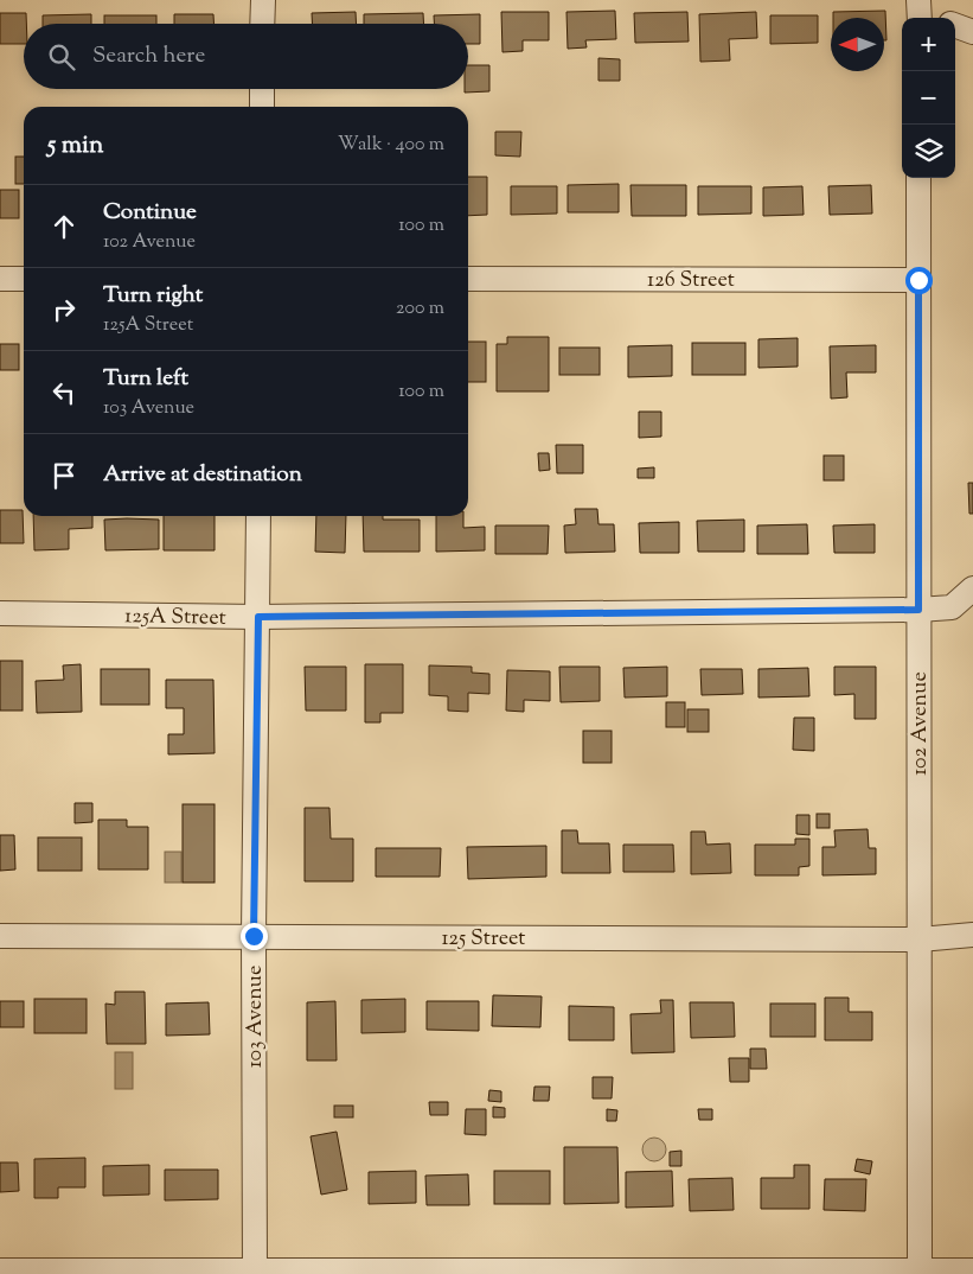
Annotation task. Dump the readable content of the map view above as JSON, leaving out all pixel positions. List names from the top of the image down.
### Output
{
  "streets": {
    "street": [
      "126 Street",
      "125A Street",
      "102 Avenue",
      "125 Street",
      "103 Avenue"
    ]
  },
  "crossings": [
    ["126 Street", "102 Avenue"],
    ["125A Street", "102 Avenue"],
    ["125A Street", "103 Avenue"],
    ["102 Avenue", "125 Street"],
    ["125 Street", "103 Avenue"]
  ],
  "north": "left",
  "page": {
    "map_buttons": ["+", "−"],
    "search": "Search here",
    "heading": ["5 min", "Walk · 400 m"],
    "list": [
      ["Continue", "102 Avenue", "100 m"],
      ["Turn right", "125A Street", "200 m"],
      ["Turn left", "103 Avenue", "100 m"],
      "Arrive at destination"
    ]
  }
}
